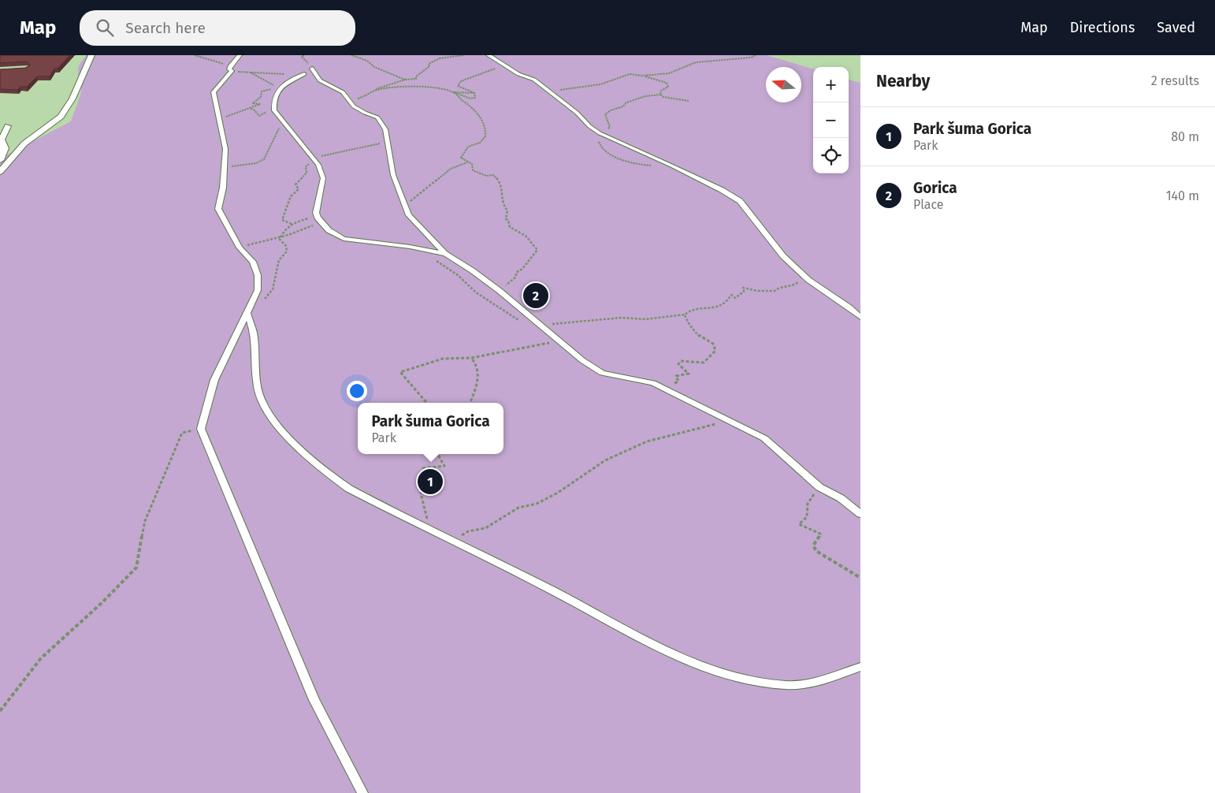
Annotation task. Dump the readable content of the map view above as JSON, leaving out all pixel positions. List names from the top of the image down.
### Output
{
  "north": "left",
  "page": {
    "header": "Map",
    "search": "Search here",
    "nav": ["Map", "Directions", "Saved"],
    "heading": ["Nearby", "2 results"],
    "map_buttons": ["+", "−"],
    "list": [
      {
        "mark": "1",
        "name": "Park šuma Gorica",
        "note": "Park",
        "value": "80 m"
      },
      {
        "mark": "2",
        "name": "Gorica",
        "note": "Place",
        "value": "140 m"
      }
    ],
    "pins": ["2", "1"],
    "popup": ["Park šuma Gorica", "Park"]
  }
}
